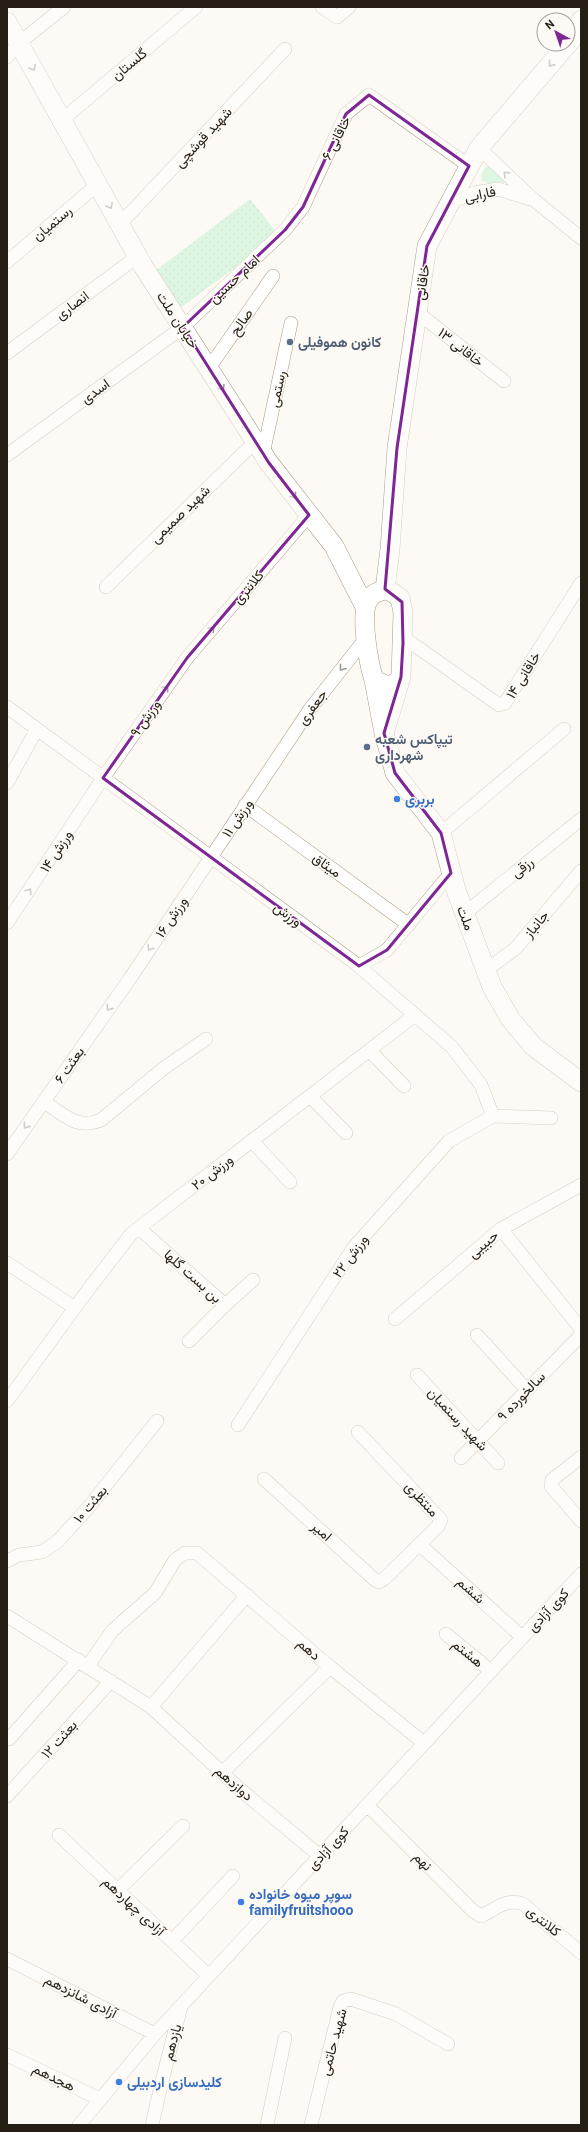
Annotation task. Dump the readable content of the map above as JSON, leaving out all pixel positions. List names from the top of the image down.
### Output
{
  "streets": {
    "main road": ["خاقانی", "خیابان ملت", "ملت"],
    "street": [
      "گلستان",
      "شهید قوشچی",
      "خاقانی ۶",
      "فارابی",
      "رستمیان",
      "امام حسین",
      "انصاری",
      "صالح",
      "خاقانی ۱۳",
      "رستمی",
      "اسدی",
      "شهید صمیمی",
      "کلانتری",
      "خاقانی ۱۴",
      "جعفری",
      "ورزش ۹",
      "ورزش ۱۱",
      "ورزش ۱۴",
      "میثاق",
      "رزقی",
      "ورزش",
      "ورزش ۱۶",
      "جانباز",
      "بعثت ۶",
      "ورزش ۲۰",
      "حبیبی",
      "ورزش ۲۲",
      "بن بست گلها",
      "سالخورده ۹",
      "شهید رستمیان",
      "منتظری",
      "بعثت ۱۰",
      "امیر",
      "ششم",
      "کوی آزادی",
      "دهم",
      "هشتم",
      "بعثت ۱۲",
      "دوازدهم",
      "نهم",
      "آزادی چهاردهم",
      "آزادی شانزدهم",
      "یازدهم",
      "شهید حاتمی",
      "هجدهم"
    ]
  },
  "crossings": [
    ["گلستان", "خیابان ملت"],
    ["شهید قوشچی", "خیابان ملت"],
    ["خاقانی ۶", "امام حسین"],
    ["خاقانی ۶", "خاقانی"],
    ["فارابی", "خاقانی"],
    ["رستمیان", "خیابان ملت"],
    ["امام حسین", "خیابان ملت"],
    ["امام حسین", "اسدی"],
    ["خاقانی", "خاقانی ۱۳"],
    ["انصاری", "خیابان ملت"],
    ["خیابان ملت", "صالح"],
    ["خیابان ملت", "رستمی"],
    ["خیابان ملت", "اسدی"],
    ["خیابان ملت", "شهید صمیمی"],
    ["خیابان ملت", "کلانتری"],
    ["خیابان ملت", "ملت"],
    ["رستمی", "شهید صمیمی"],
    ["کلانتری", "ورزش ۹"],
    ["کلانتری", "نهم"],
    ["جعفری", "ورزش ۱۱"],
    ["جعفری", "ملت"],
    ["ورزش ۹", "ورزش ۱۴"],
    ["ورزش ۹", "ورزش"],
    ["ورزش ۱۱", "میثاق"],
    ["ورزش ۱۱", "ورزش"],
    ["ورزش ۱۱", "ورزش ۱۶"],
    ["ورزش ۱۴", "ورزش"],
    ["رزقی", "ملت"],
    ["ورزش", "ورزش ۱۶"],
    ["ورزش", "ورزش ۲۰"],
    ["ورزش", "ورزش ۲۲"],
    ["ورزش ۱۶", "بعثت ۶"],
    ["ملت", "جانباز"],
    ["ورزش ۲۰", "بن بست گلها"],
    ["سالخورده ۹", "شهید رستمیان"],
    ["منتظری", "امیر"],
    ["منتظری", "ششم"],
    ["ششم", "کوی آزادی"],
    ["کوی آزادی", "دهم"],
    ["کوی آزادی", "هشتم"],
    ["کوی آزادی", "دوازدهم"],
    ["کوی آزادی", "نهم"],
    ["کوی آزادی", "آزادی چهاردهم"],
    ["کوی آزادی", "آزادی شانزدهم"],
    ["کوی آزادی", "یازدهم"],
    ["کوی آزادی", "هجدهم"],
    ["دهم", "دوازدهم"],
    ["بعثت ۱۲", "دوازدهم"]
  ],
  "one_way": [
    "خیابان ملت",
    "کلانتری",
    "جعفری",
    "ورزش ۹",
    "ورزش ۱۶",
    "بعثت ۶"
  ],
  "places": [
    "کانون هموفیلی",
    "تیپاکس شعبه شهرداری",
    "بربری",
    "سوپر میوه خانواده familyfruitshooo",
    "کلیدسازی اردبیلی"
  ],
  "north": "top left"
}
